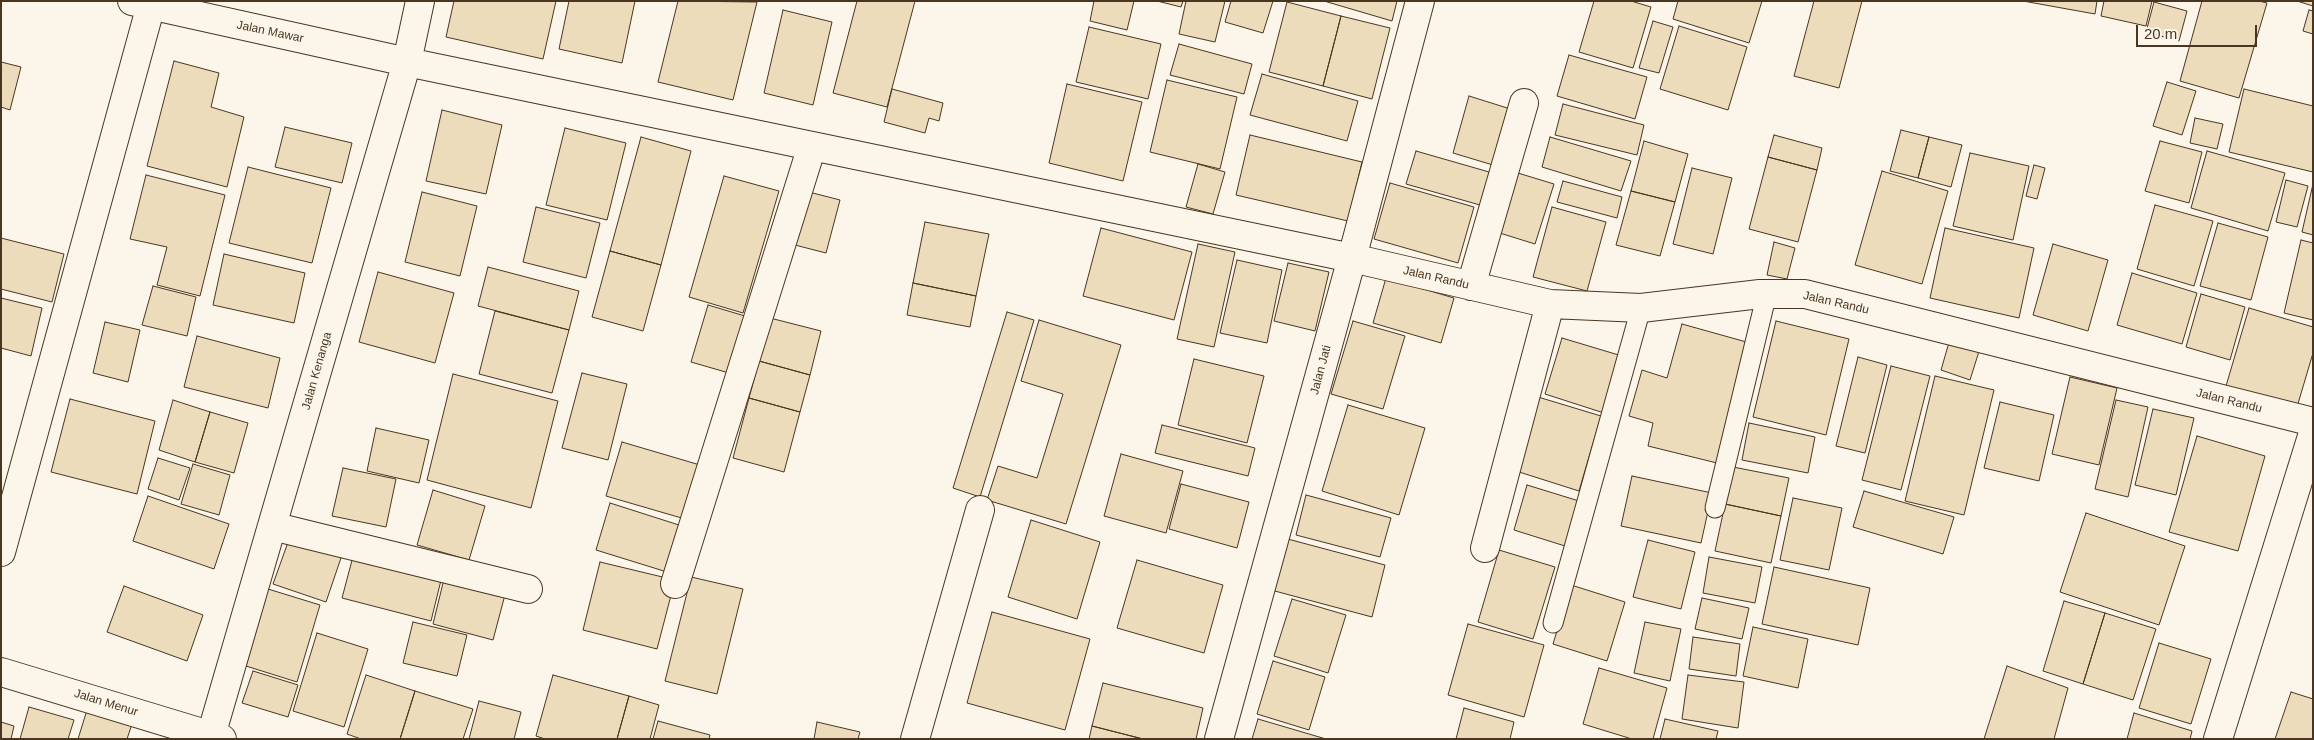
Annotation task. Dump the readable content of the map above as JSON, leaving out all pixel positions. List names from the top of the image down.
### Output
{
  "streets": {
    "street": [
      "Jalan Mawar",
      "Jalan Randu",
      "Jalan Jati",
      "Jalan Kenanga",
      "Jalan Menur"
    ]
  },
  "crossings": [
    ["Jalan Mawar", "Jalan Randu"],
    ["Jalan Mawar", "Jalan Kenanga"],
    ["Jalan Randu", "Jalan Jati"],
    ["Jalan Kenanga", "Jalan Menur"]
  ],
  "scale_bar": "20 m"
}
